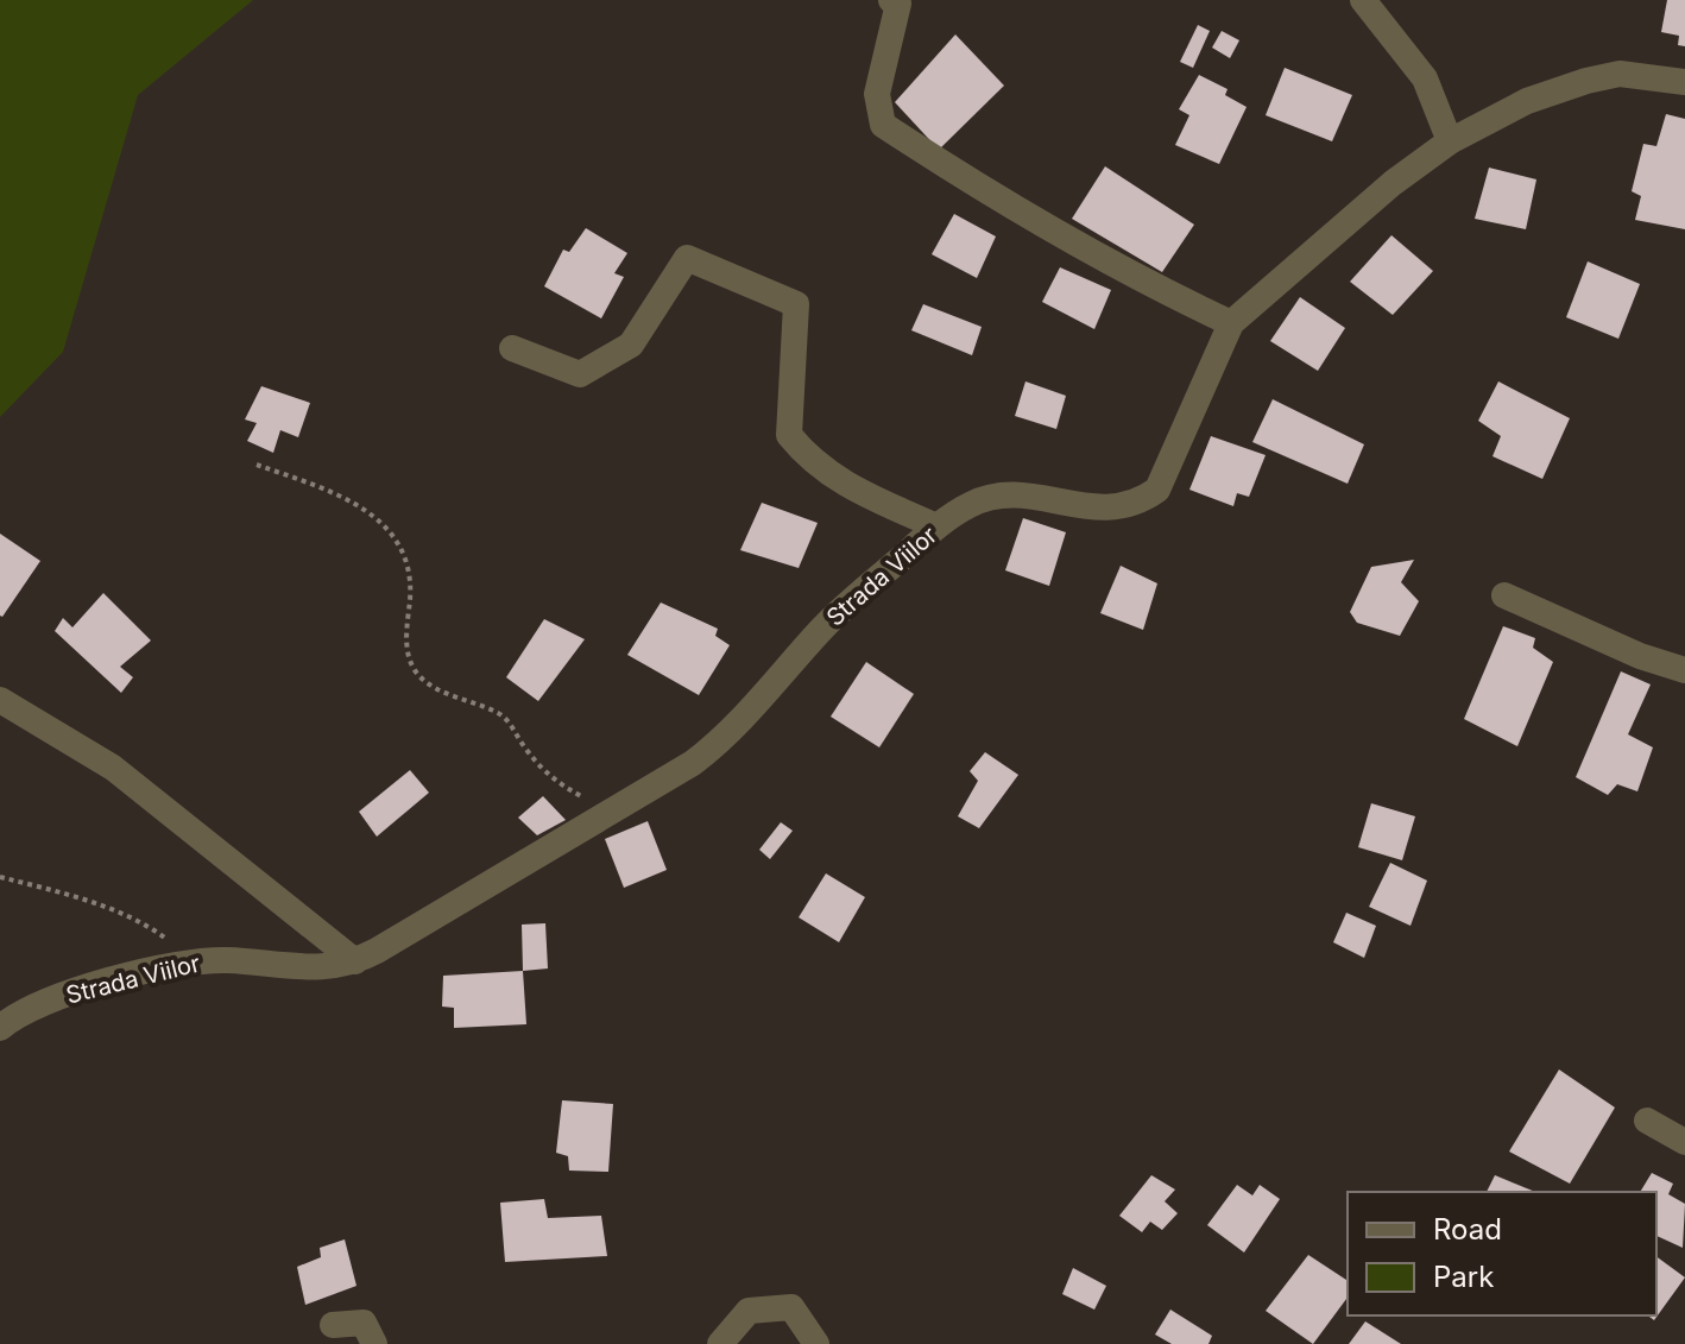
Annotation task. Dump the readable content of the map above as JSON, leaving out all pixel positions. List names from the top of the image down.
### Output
{
  "streets": {
    "street": ["Strada Viilor"]
  },
  "legend": ["Road", "Park"]
}
